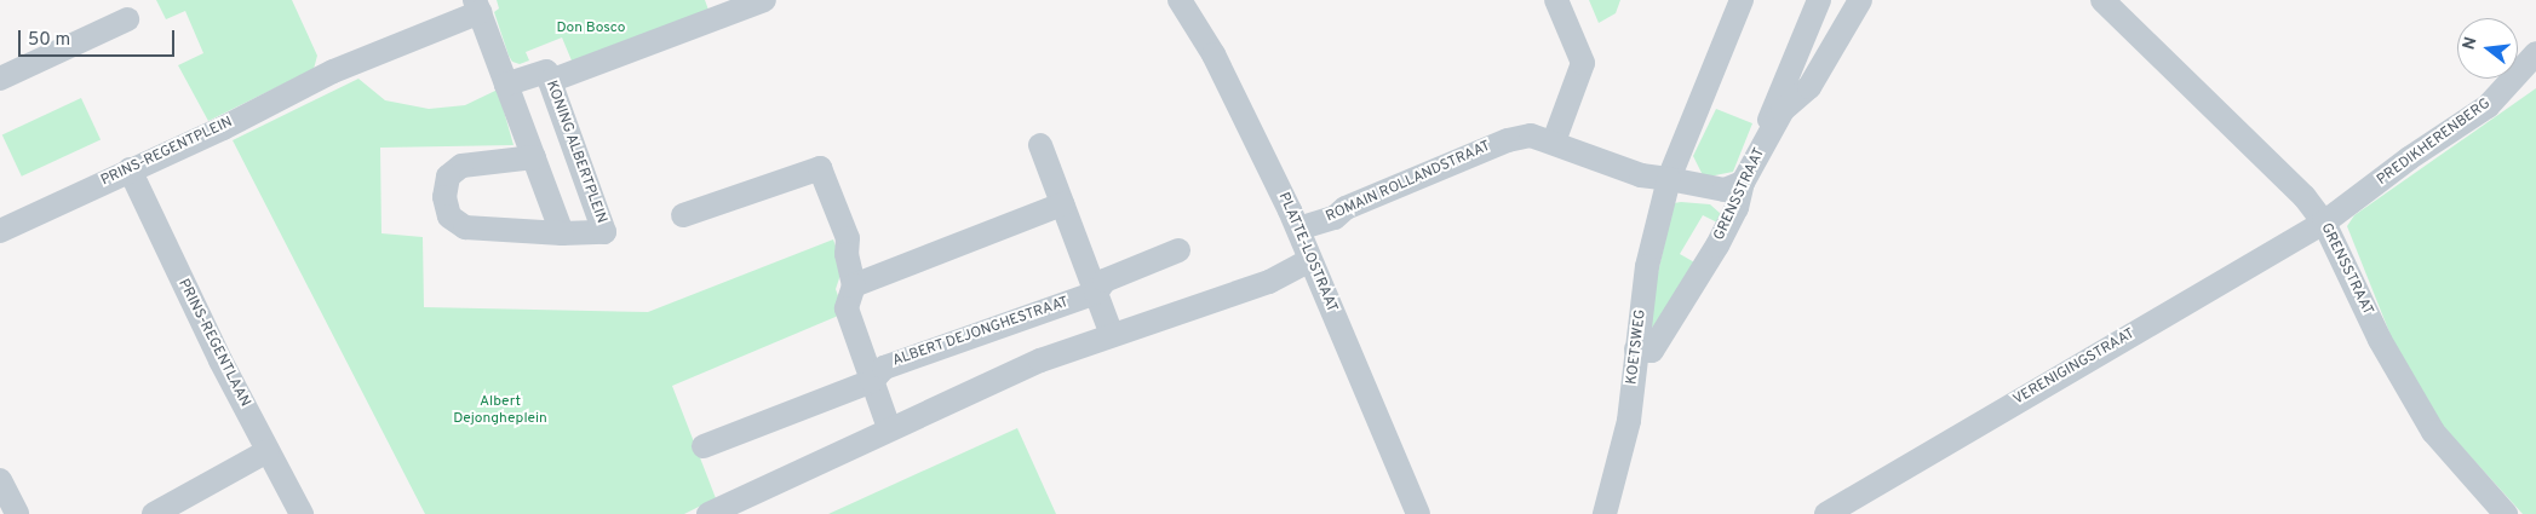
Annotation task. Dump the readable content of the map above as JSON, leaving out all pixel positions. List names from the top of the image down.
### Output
{
  "streets": {
    "street": [
      "PREDIKHERENBERG",
      "PRINS-REGENTPLEIN",
      "KONING ALBERTPLEIN",
      "ROMAIN ROLLANDSTRAAT",
      "GRENSSTRAAT",
      "PLATTE-LOSTRAAT",
      "ALBERT DEJONGHESTRAAT",
      "PRINS-REGENTLAAN",
      "KOETSWEG",
      "VERENIGINGSTRAAT"
    ]
  },
  "crossings": [
    ["PREDIKHERENBERG", "GRENSSTRAAT"],
    ["PREDIKHERENBERG", "VERENIGINGSTRAAT"],
    ["PRINS-REGENTPLEIN", "PRINS-REGENTLAAN"],
    ["ROMAIN ROLLANDSTRAAT", "PLATTE-LOSTRAAT"],
    ["ROMAIN ROLLANDSTRAAT", "KOETSWEG"],
    ["GRENSSTRAAT", "KOETSWEG"],
    ["GRENSSTRAAT", "VERENIGINGSTRAAT"]
  ],
  "parks": ["Don Bosco", "Albert Dejongheplein"],
  "scale_bar": "50 m",
  "north": "left"
}
